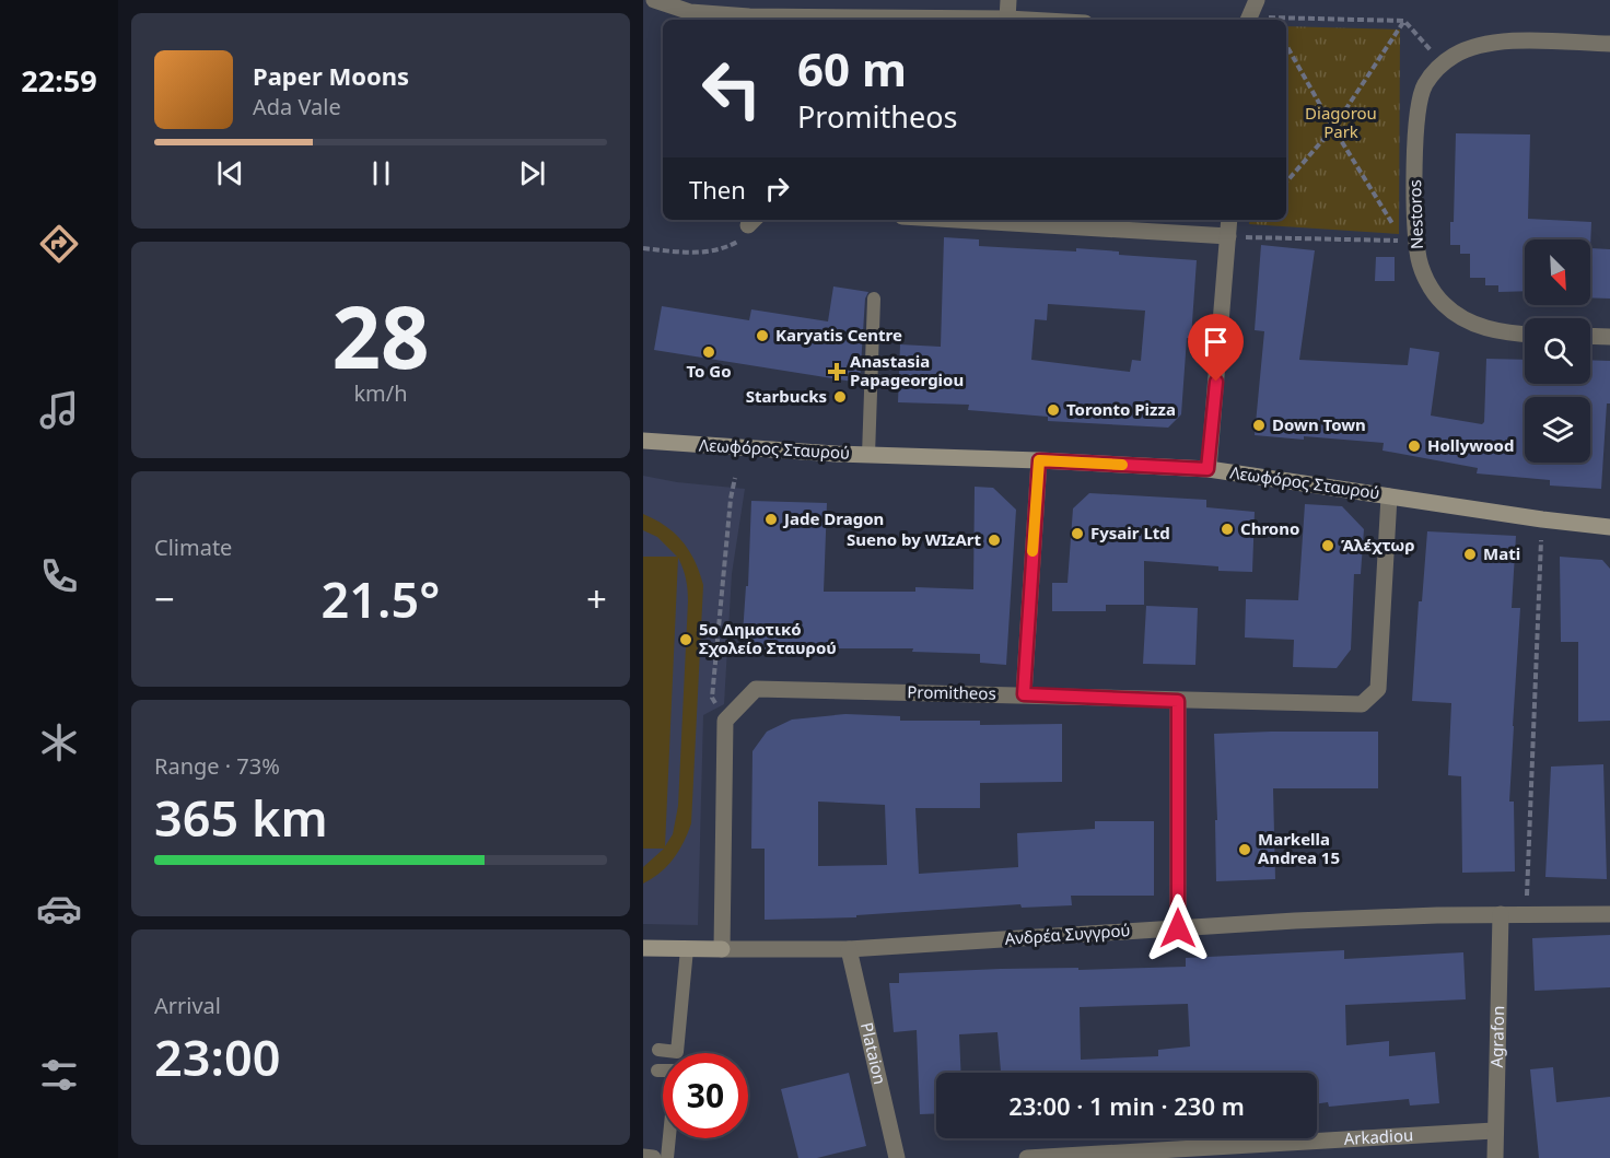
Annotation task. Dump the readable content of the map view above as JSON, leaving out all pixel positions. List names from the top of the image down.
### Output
{
  "streets": {
    "main road": ["Λεωφόρος Σταυρού", "Ανδρέα Συγγρού"],
    "street": [
      "Nestoros",
      "Promitheos",
      "Agrafon",
      "Plataion",
      "Arkadiou"
    ]
  },
  "crossings": [
    ["Λεωφόρος Σταυρού", "Promitheos"],
    ["Ανδρέα Συγγρού", "Agrafon"],
    ["Ανδρέα Συγγρού", "Plataion"],
    ["Agrafon", "Arkadiou"]
  ],
  "parks": ["Diagorou Park"],
  "places": {
    "other": [
      "Karyatis Centre",
      "To Go",
      "Starbucks",
      "Toronto Pizza",
      "Down Town",
      "Hollywood",
      "Jade Dragon",
      "Chrono",
      "Fysair Ltd",
      "Sueno by WIzArt",
      "Άλέχτωρ",
      "Mati",
      "5ο Δημοτικό Σχολείο Σταυρού",
      "Markella Andrea 15"
    ],
    "health": ["Anastasia Papageorgiou"]
  },
  "north": "bottom right",
  "page": {
    "tabs": "22:59",
    "turn": ["60 m", "Promitheos"],
    "song": ["Paper Moons", "Ada Vale"],
    "then": "Then",
    "tile": [
      ["28", "km/h"],
      "Climate",
      ["Range · 73%", "365 km"],
      ["Arrival", "23:00"]
    ],
    "heat": ["−", "21.5°", "+"],
    "limit": "30",
    "trip": "23:00 · 1 min · 230 m"
  }
}
